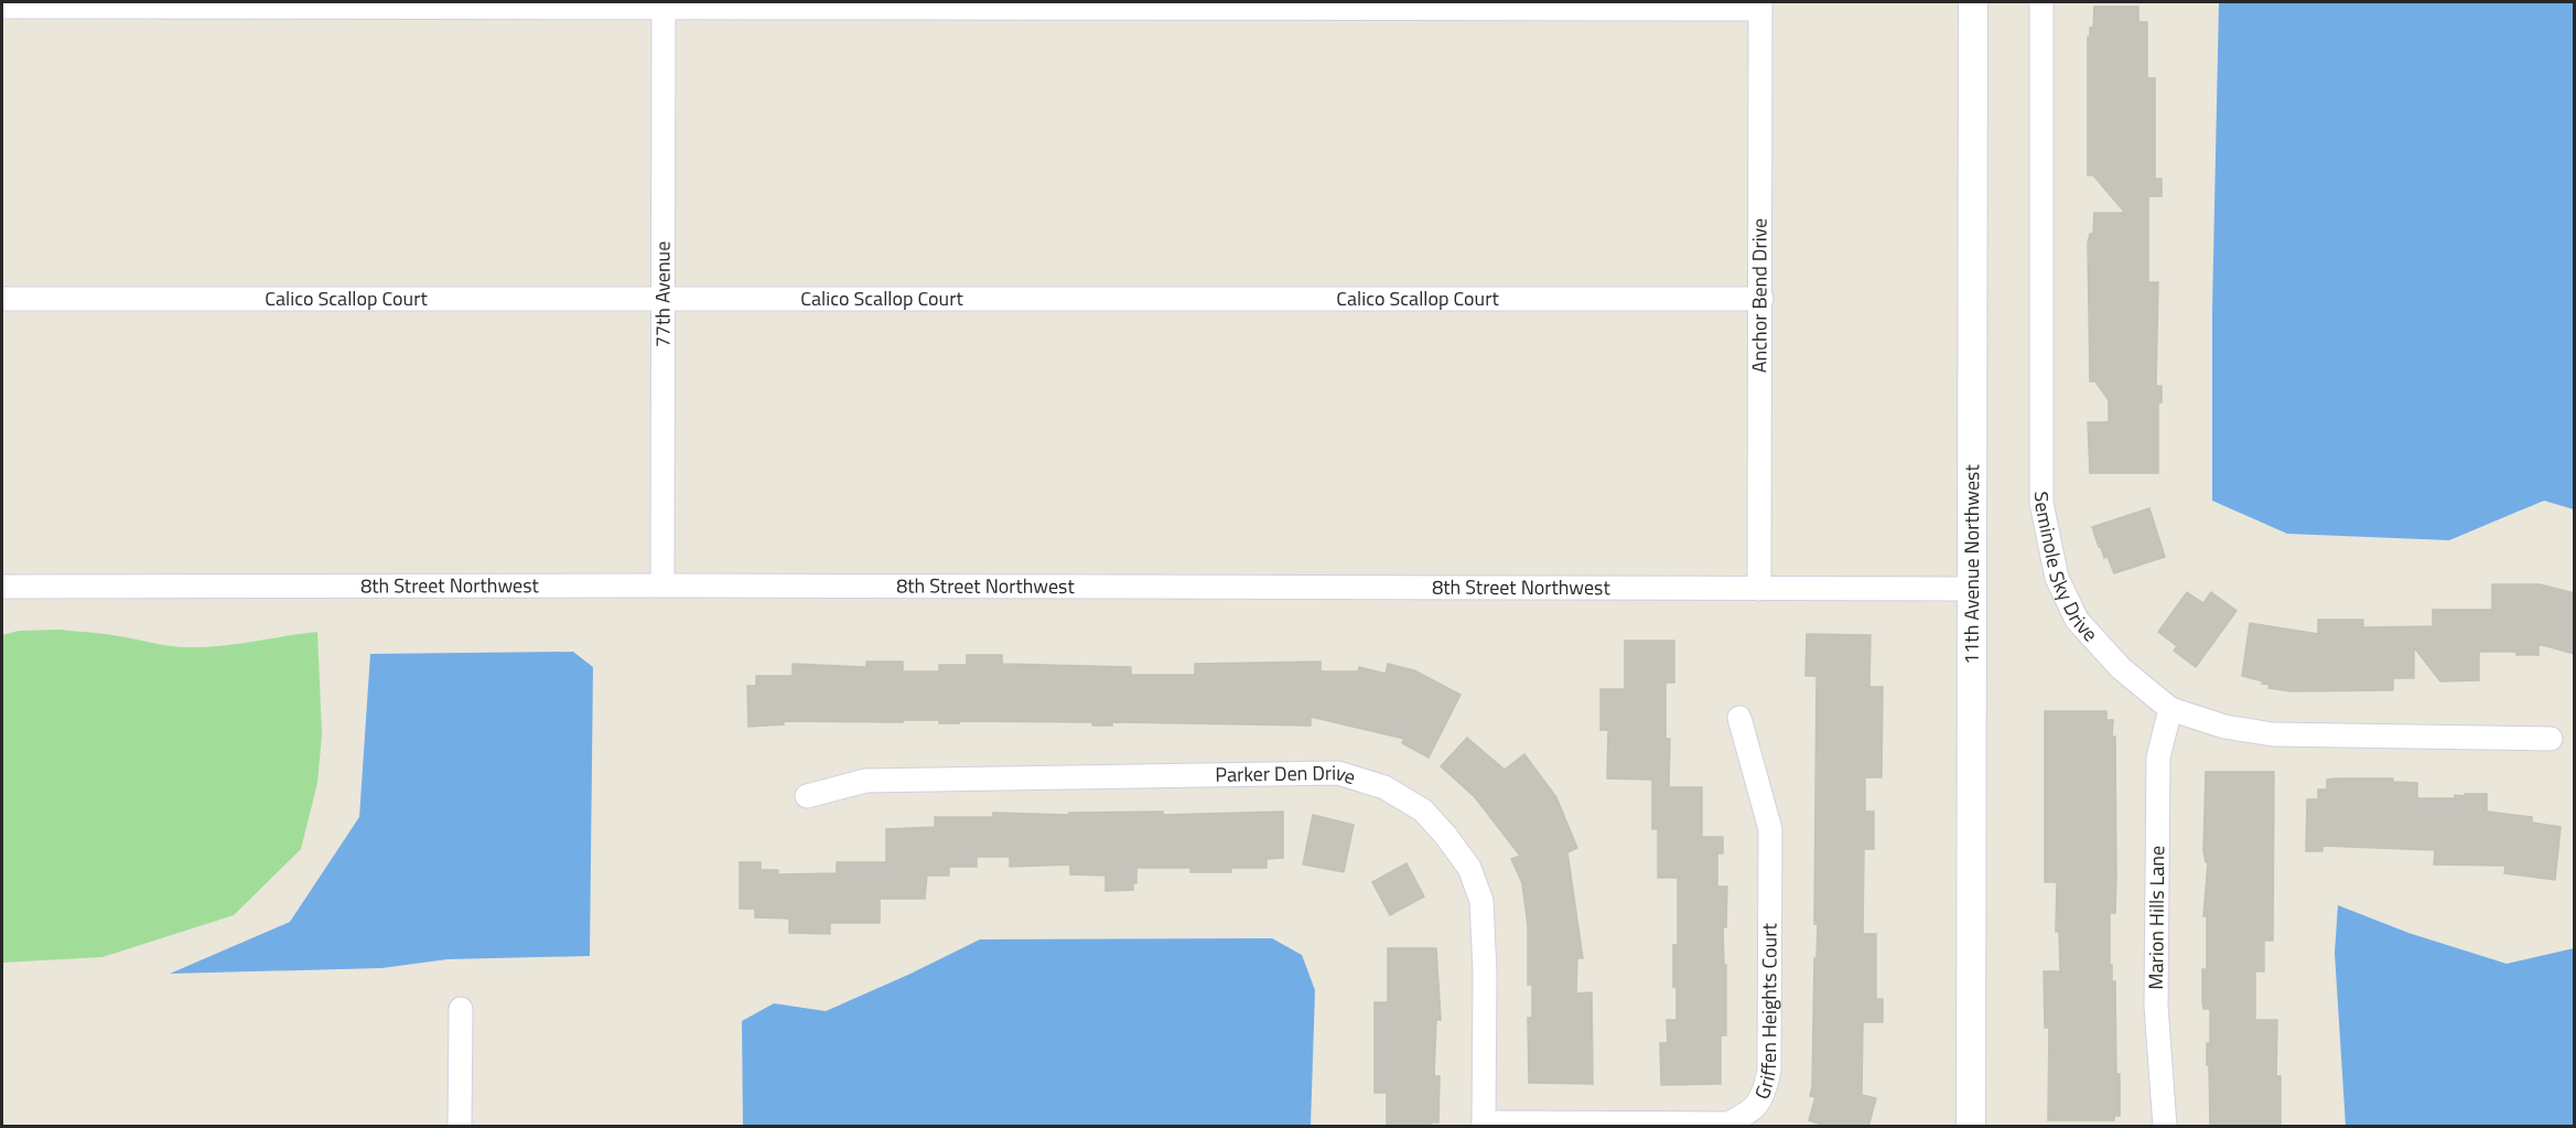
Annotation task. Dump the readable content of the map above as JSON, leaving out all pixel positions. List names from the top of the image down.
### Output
{
  "streets": {
    "street": [
      "77th Avenue",
      "Anchor Bend Drive",
      "Calico Scallop Court",
      "11th Avenue Northwest",
      "Seminole Sky Drive",
      "8th Street Northwest",
      "Parker Den Drive",
      "Marion Hills Lane",
      "Griffen Heights Court"
    ]
  },
  "crossings": [
    ["77th Avenue", "Calico Scallop Court"],
    ["77th Avenue", "8th Street Northwest"],
    ["Anchor Bend Drive", "Calico Scallop Court"],
    ["Anchor Bend Drive", "8th Street Northwest"],
    ["11th Avenue Northwest", "8th Street Northwest"],
    ["Seminole Sky Drive", "Marion Hills Lane"],
    ["Parker Den Drive", "Griffen Heights Court"]
  ]
}
